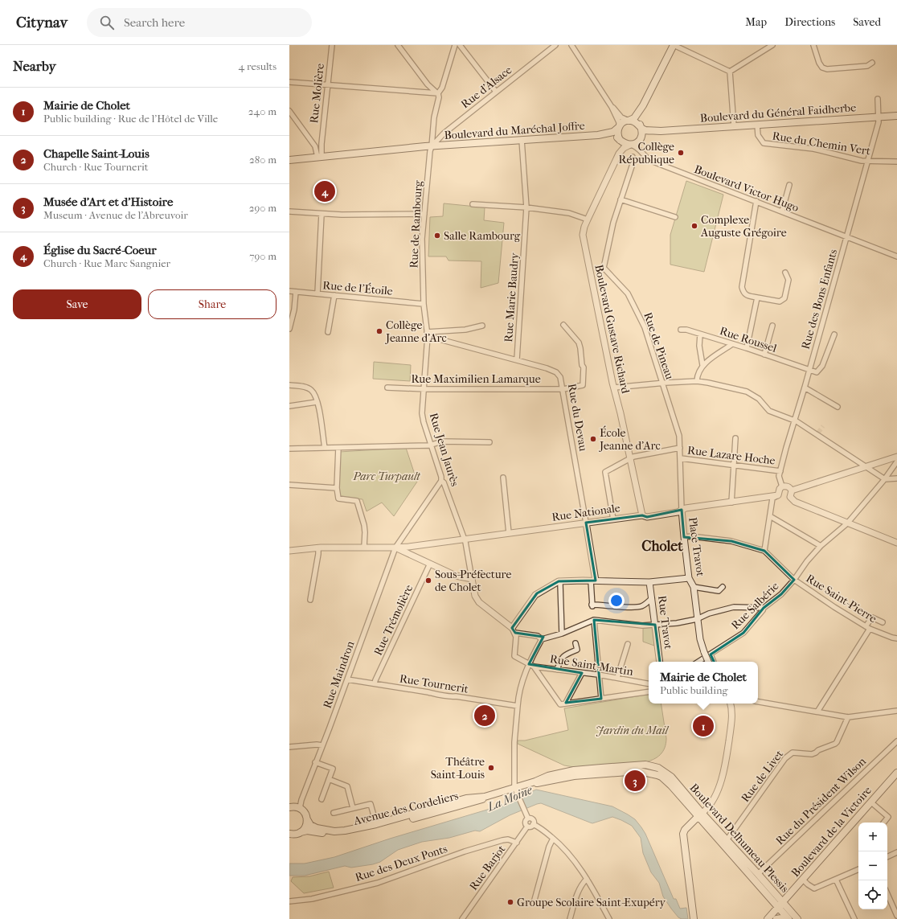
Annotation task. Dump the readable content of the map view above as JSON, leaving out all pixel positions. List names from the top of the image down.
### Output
{
  "streets": {
    "main road": [
      "Boulevard du Général Faidherbe",
      "Boulevard du Maréchal Joffre",
      "Avenue des Cordeliers",
      "Boulevard de la Victoire",
      "Boulevard Delhumeau Plessis"
    ],
    "street": [
      "Rue d’Alsace",
      "Rue Molière",
      "Rue du Chemin Vert",
      "Boulevard Victor Hugo",
      "Rue de Rambourg",
      "Rue de l’Étoile",
      "Rue Marie Baudry",
      "Rue des Bons Enfants",
      "Boulevard Gustave Richard",
      "Rue Roussel",
      "Rue de Pineau",
      "Rue Maximilien Lamarque",
      "Rue du Devau",
      "Rue Jean Jaurès",
      "Rue Lazare Hoche",
      "Rue Nationale",
      "Place Travot",
      "Rue Saint-Pierre",
      "Rue Salbérie",
      "Rue Trémolière",
      "Rue Travot",
      "Rue Saint-Martin",
      "Rue Maindron",
      "Rue Tournerit",
      "Rue de Livet",
      "Rue du Président Wilson",
      "Rue des Deux Ponts",
      "Rue Barjot"
    ]
  },
  "crossings": [
    ["Rue d’Alsace", "Boulevard du Maréchal Joffre"],
    ["Rue d’Alsace", "Rue de Rambourg"],
    ["Rue Molière", "Boulevard du Maréchal Joffre"],
    ["Boulevard du Général Faidherbe", "Boulevard du Maréchal Joffre"],
    ["Boulevard du Général Faidherbe", "Rue du Chemin Vert"],
    ["Boulevard du Général Faidherbe", "Boulevard Victor Hugo"],
    ["Boulevard du Général Faidherbe", "Rue des Bons Enfants"],
    ["Boulevard du Général Faidherbe", "Boulevard Gustave Richard"],
    ["Boulevard du Maréchal Joffre", "Boulevard Victor Hugo"],
    ["Boulevard du Maréchal Joffre", "Rue de Rambourg"],
    ["Boulevard du Maréchal Joffre", "Rue Marie Baudry"],
    ["Boulevard du Maréchal Joffre", "Boulevard Gustave Richard"],
    ["Rue du Chemin Vert", "Rue des Bons Enfants"],
    ["Boulevard Victor Hugo", "Rue des Bons Enfants"],
    ["Boulevard Victor Hugo", "Boulevard Gustave Richard"],
    ["Rue de Rambourg", "Rue de l’Étoile"],
    ["Rue de Rambourg", "Rue Jean Jaurès"],
    ["Rue de l’Étoile", "Rue Jean Jaurès"],
    ["Rue Marie Baudry", "Rue du Devau"],
    ["Rue des Bons Enfants", "Rue Roussel"],
    ["Rue des Bons Enfants", "Rue Lazare Hoche"],
    ["Boulevard Gustave Richard", "Rue Nationale"],
    ["Rue de Pineau", "Rue Lazare Hoche"],
    ["Rue Maximilien Lamarque", "Rue du Devau"],
    ["Rue Maximilien Lamarque", "Rue Jean Jaurès"],
    ["Rue du Devau", "Rue Jean Jaurès"],
    ["Rue du Devau", "Rue Nationale"],
    ["Rue Jean Jaurès", "Rue Nationale"],
    ["Rue Jean Jaurès", "Rue Maindron"],
    ["Rue Nationale", "Place Travot"],
    ["Rue Nationale", "Rue Maindron"],
    ["Rue Saint-Pierre", "Rue Salbérie"],
    ["Rue Trémolière", "Rue Tournerit"],
    ["Rue Maindron", "Rue Tournerit"],
    ["Rue Maindron", "Avenue des Cordeliers"],
    ["Rue de Livet", "Boulevard Delhumeau Plessis"],
    ["Rue du Président Wilson", "Boulevard Delhumeau Plessis"],
    ["Avenue des Cordeliers", "Boulevard Delhumeau Plessis"],
    ["Boulevard de la Victoire", "Boulevard Delhumeau Plessis"],
    ["Rue des Deux Ponts", "Rue Barjot"]
  ],
  "districts": ["Cholet"],
  "water": ["La Moine"],
  "parks": ["Parc Turpault", "Jardin du Mail"],
  "places": [
    "Collège République",
    "Complexe Auguste Grégoire",
    "Salle Rambourg",
    "Collège Jeanne d’Arc",
    "École Jeanne d’Arc",
    "Sous-Préfecture de Cholet",
    "Théâtre Saint-Louis",
    "Groupe Scolaire Saint-Exupéry"
  ],
  "page": {
    "header": "Citynav",
    "search": "Search here",
    "nav": ["Map", "Directions", "Saved"],
    "heading": ["Nearby", "4 results"],
    "list": [
      {
        "mark": "1",
        "name": "Mairie de Cholet",
        "note": "Public building · Rue de l’Hôtel de Ville",
        "value": "240 m"
      },
      {
        "mark": "2",
        "name": "Chapelle Saint-Louis",
        "note": "Church · Rue Tournerit",
        "value": "280 m"
      },
      {
        "mark": "3",
        "name": "Musée d’Art et d’Histoire",
        "note": "Museum · Avenue de l’Abreuvoir",
        "value": "290 m"
      },
      {
        "mark": "4",
        "name": "Église du Sacré-Coeur",
        "note": "Church · Rue Marc Sangnier",
        "value": "790 m"
      }
    ],
    "pins": [
      "4",
      "2",
      "1",
      "3"
    ],
    "buttons": ["Save", "Share"],
    "popup": ["Mairie de Cholet", "Public building"],
    "map_buttons": ["+", "−"]
  }
}
